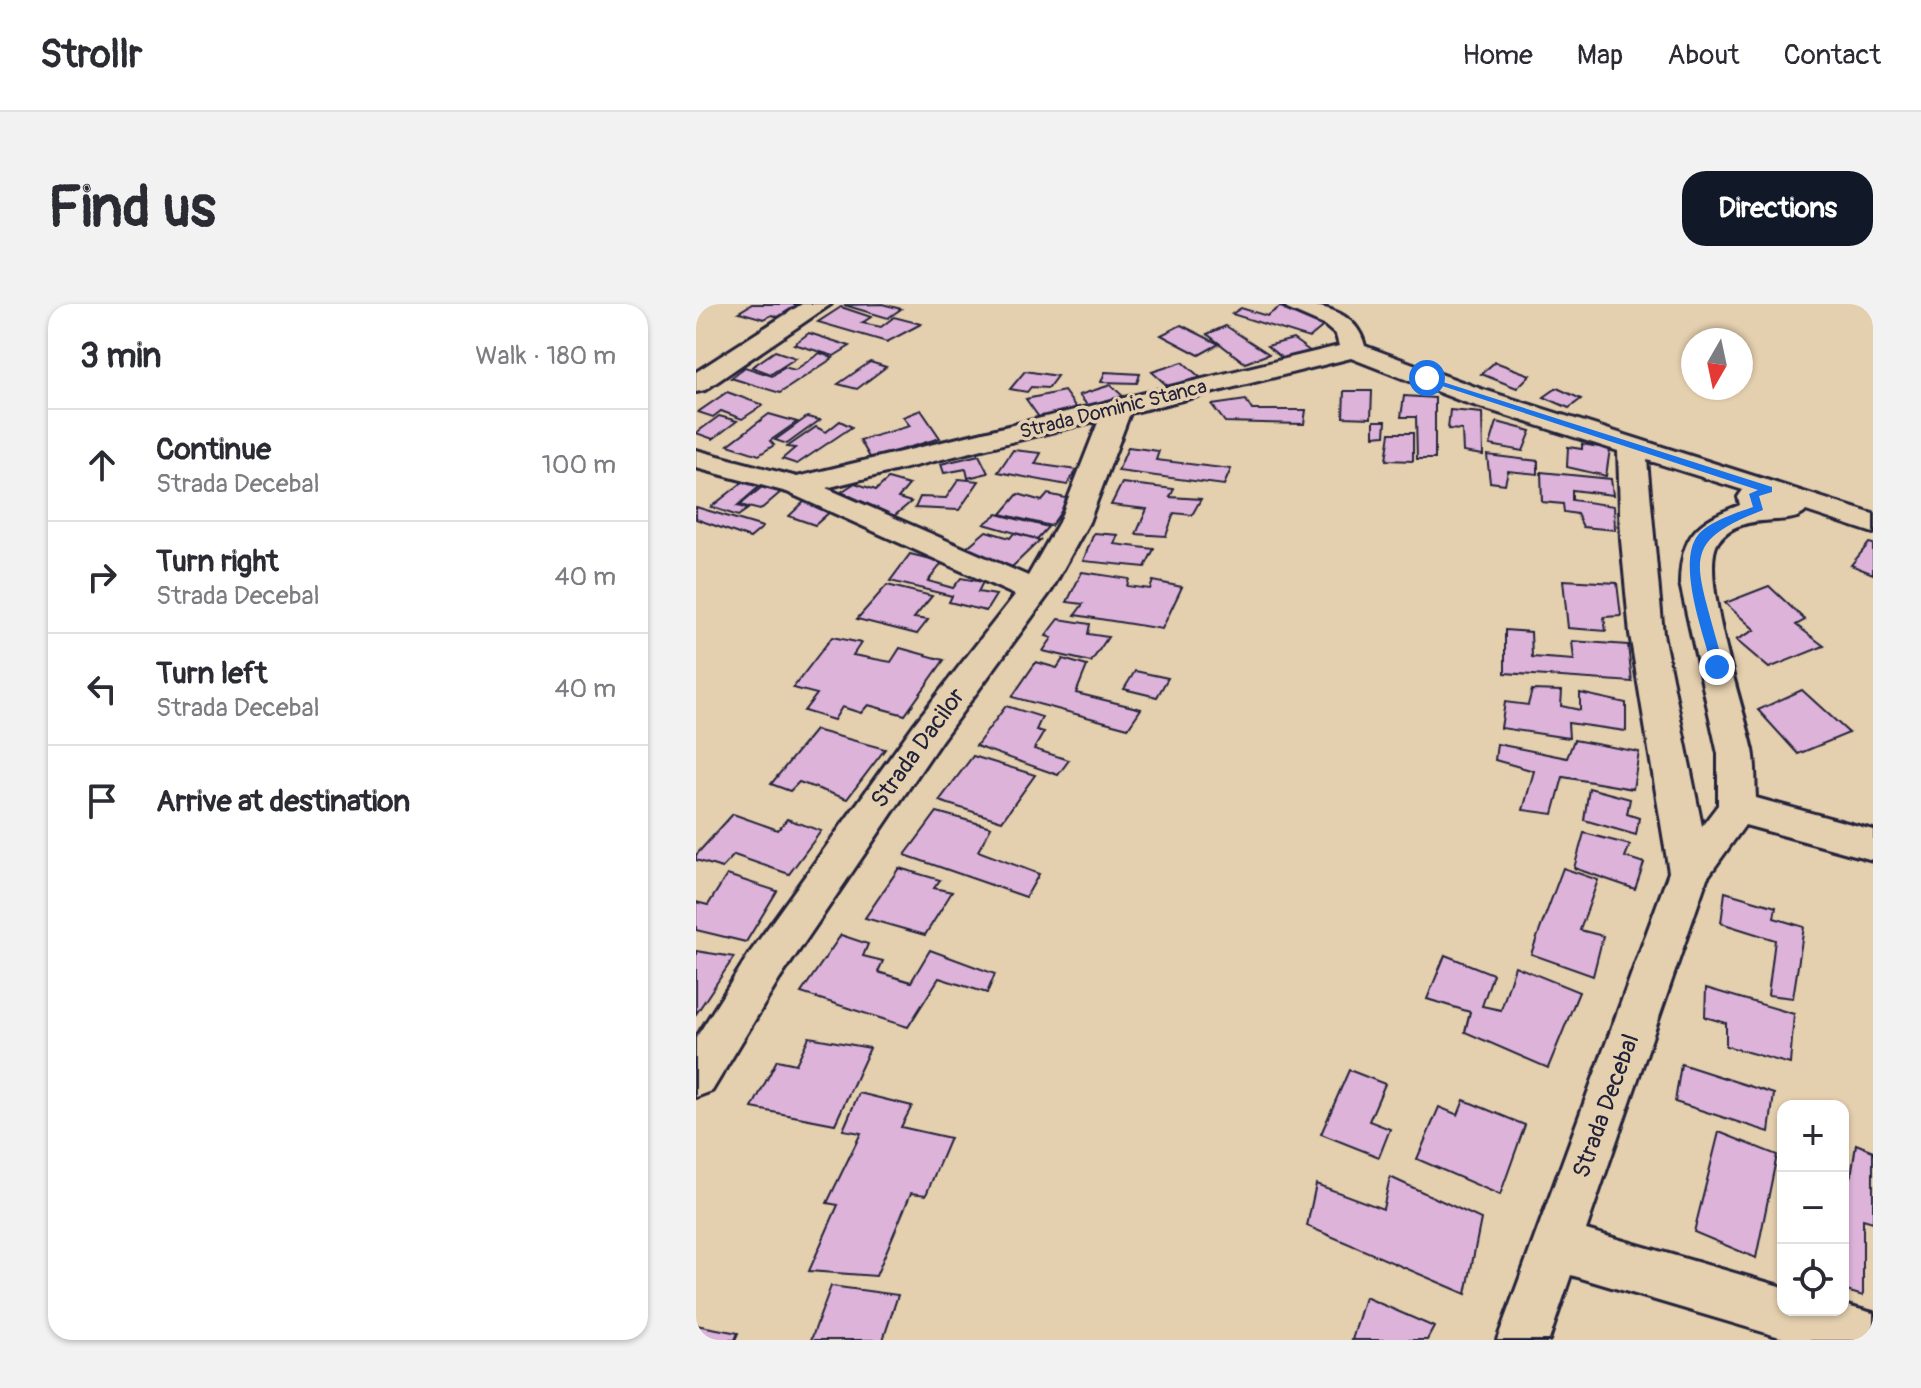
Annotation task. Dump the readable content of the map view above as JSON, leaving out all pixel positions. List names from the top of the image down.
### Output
{
  "streets": {
    "street": ["Strada Dominic Stanca", "Strada Dacilor", "Strada Decebal"]
  },
  "crossings": [
    ["Strada Dominic Stanca", "Strada Dacilor"]
  ],
  "north": "bottom",
  "page": {
    "header": "Strollr",
    "nav": [
      "Home",
      "Map",
      "About",
      "Contact"
    ],
    "buttons": "Directions",
    "title": "Find us",
    "heading": ["3 min", "Walk · 180 m"],
    "list": [
      ["Continue", "Strada Decebal", "100 m"],
      ["Turn right", "Strada Decebal", "40 m"],
      ["Turn left", "Strada Decebal", "40 m"],
      "Arrive at destination"
    ],
    "map_buttons": ["+", "−"]
  }
}
